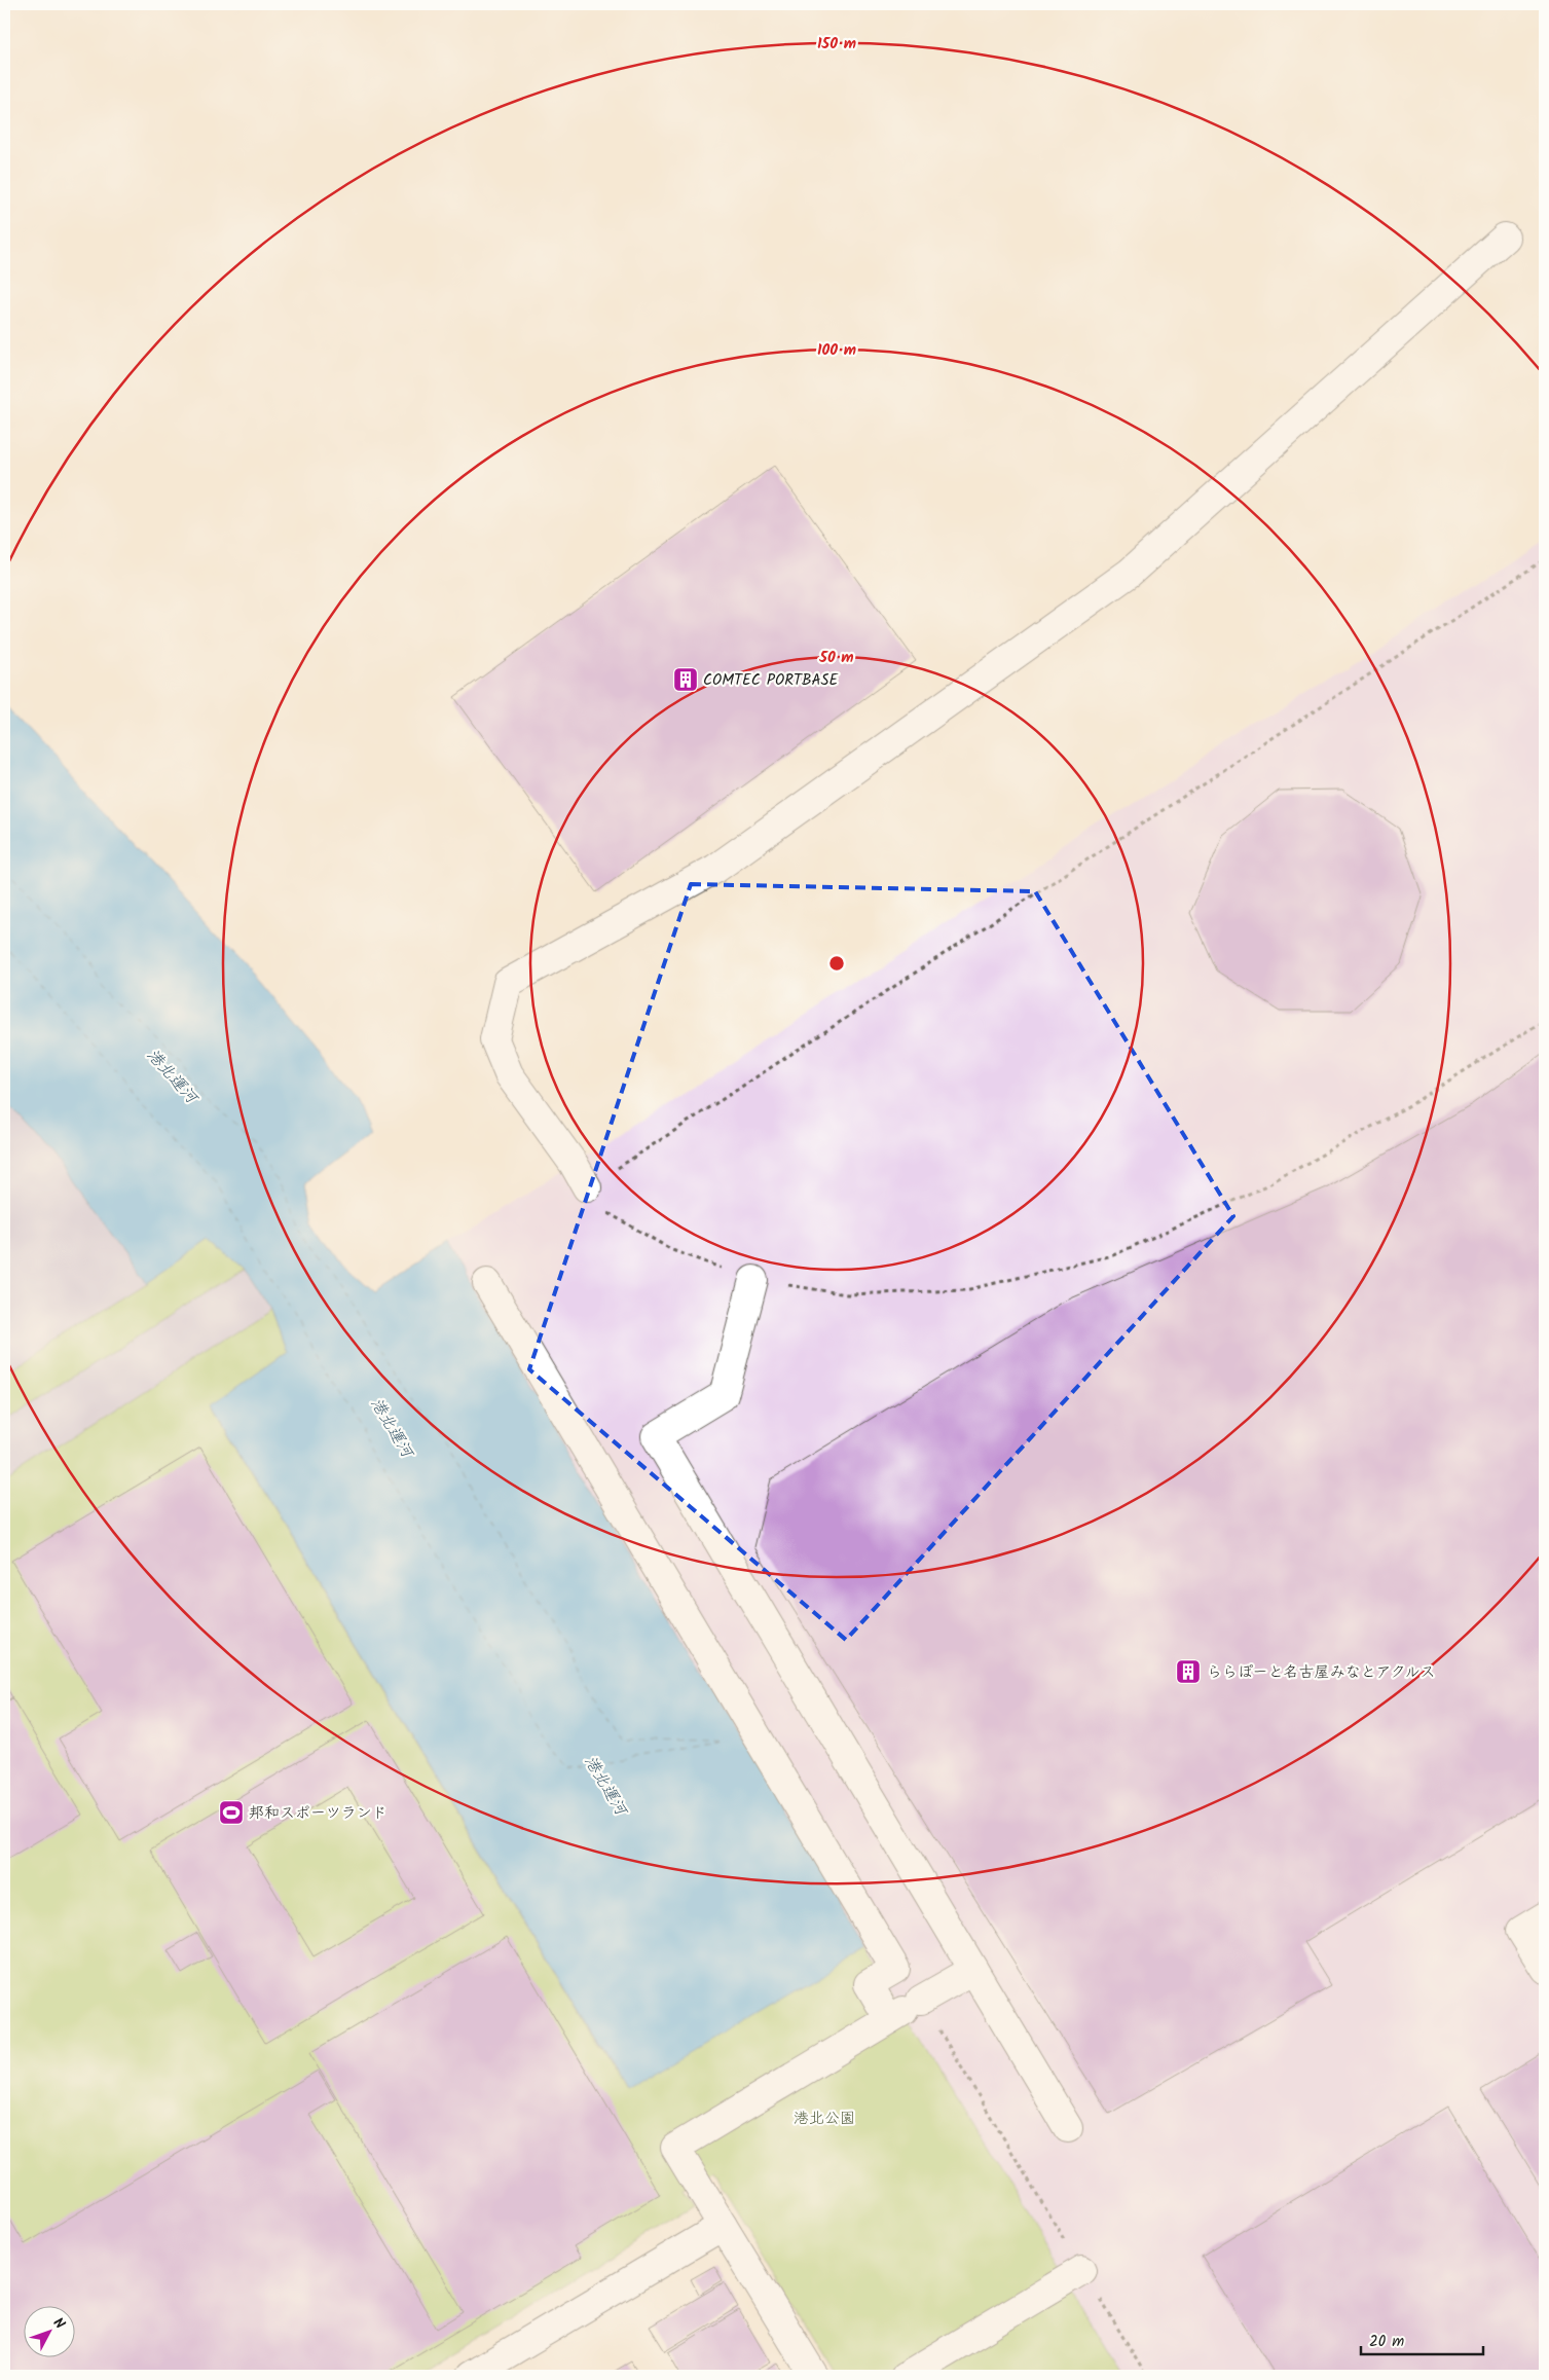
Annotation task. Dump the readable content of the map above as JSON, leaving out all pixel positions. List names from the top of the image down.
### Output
{
  "water": ["港北運河"],
  "parks": ["港北公園"],
  "places": {
    "building": ["COMTEC PORTBASE", "ららぽーと名古屋みなとアクルス"],
    "sports": ["邦和スポーツランド"]
  },
  "scale_bar": "20 m",
  "north": "top right",
  "rings": ["150 m", "100 m", "50 m"]
}
